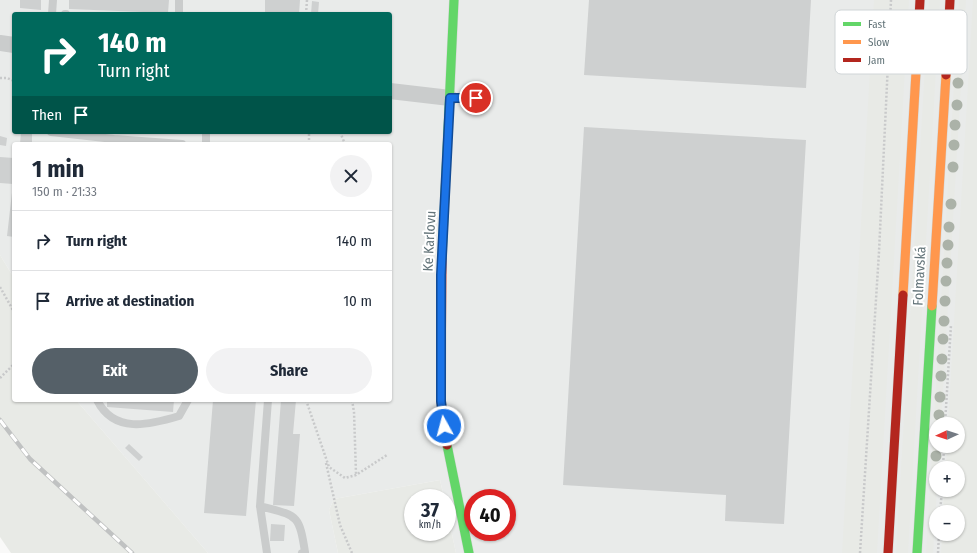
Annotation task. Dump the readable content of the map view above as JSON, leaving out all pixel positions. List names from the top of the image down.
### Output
{
  "streets": {
    "main road": ["Ke Karlovu", "Folmavská"]
  },
  "legend": ["Fast", "Slow", "Jam"],
  "north": "left",
  "page": {
    "turn": ["140 m", "Turn right"],
    "then": "Then",
    "heading": ["1 min", "150 m · 21:33"],
    "list": [
      {
        "name": "Turn right",
        "value": "140 m"
      },
      {
        "name": "Arrive at destination",
        "value": "10 m"
      }
    ],
    "buttons": ["Exit", "Share"],
    "map_buttons": ["+", "−"],
    "speed": "37 km/h",
    "limit": "40"
  }
}
